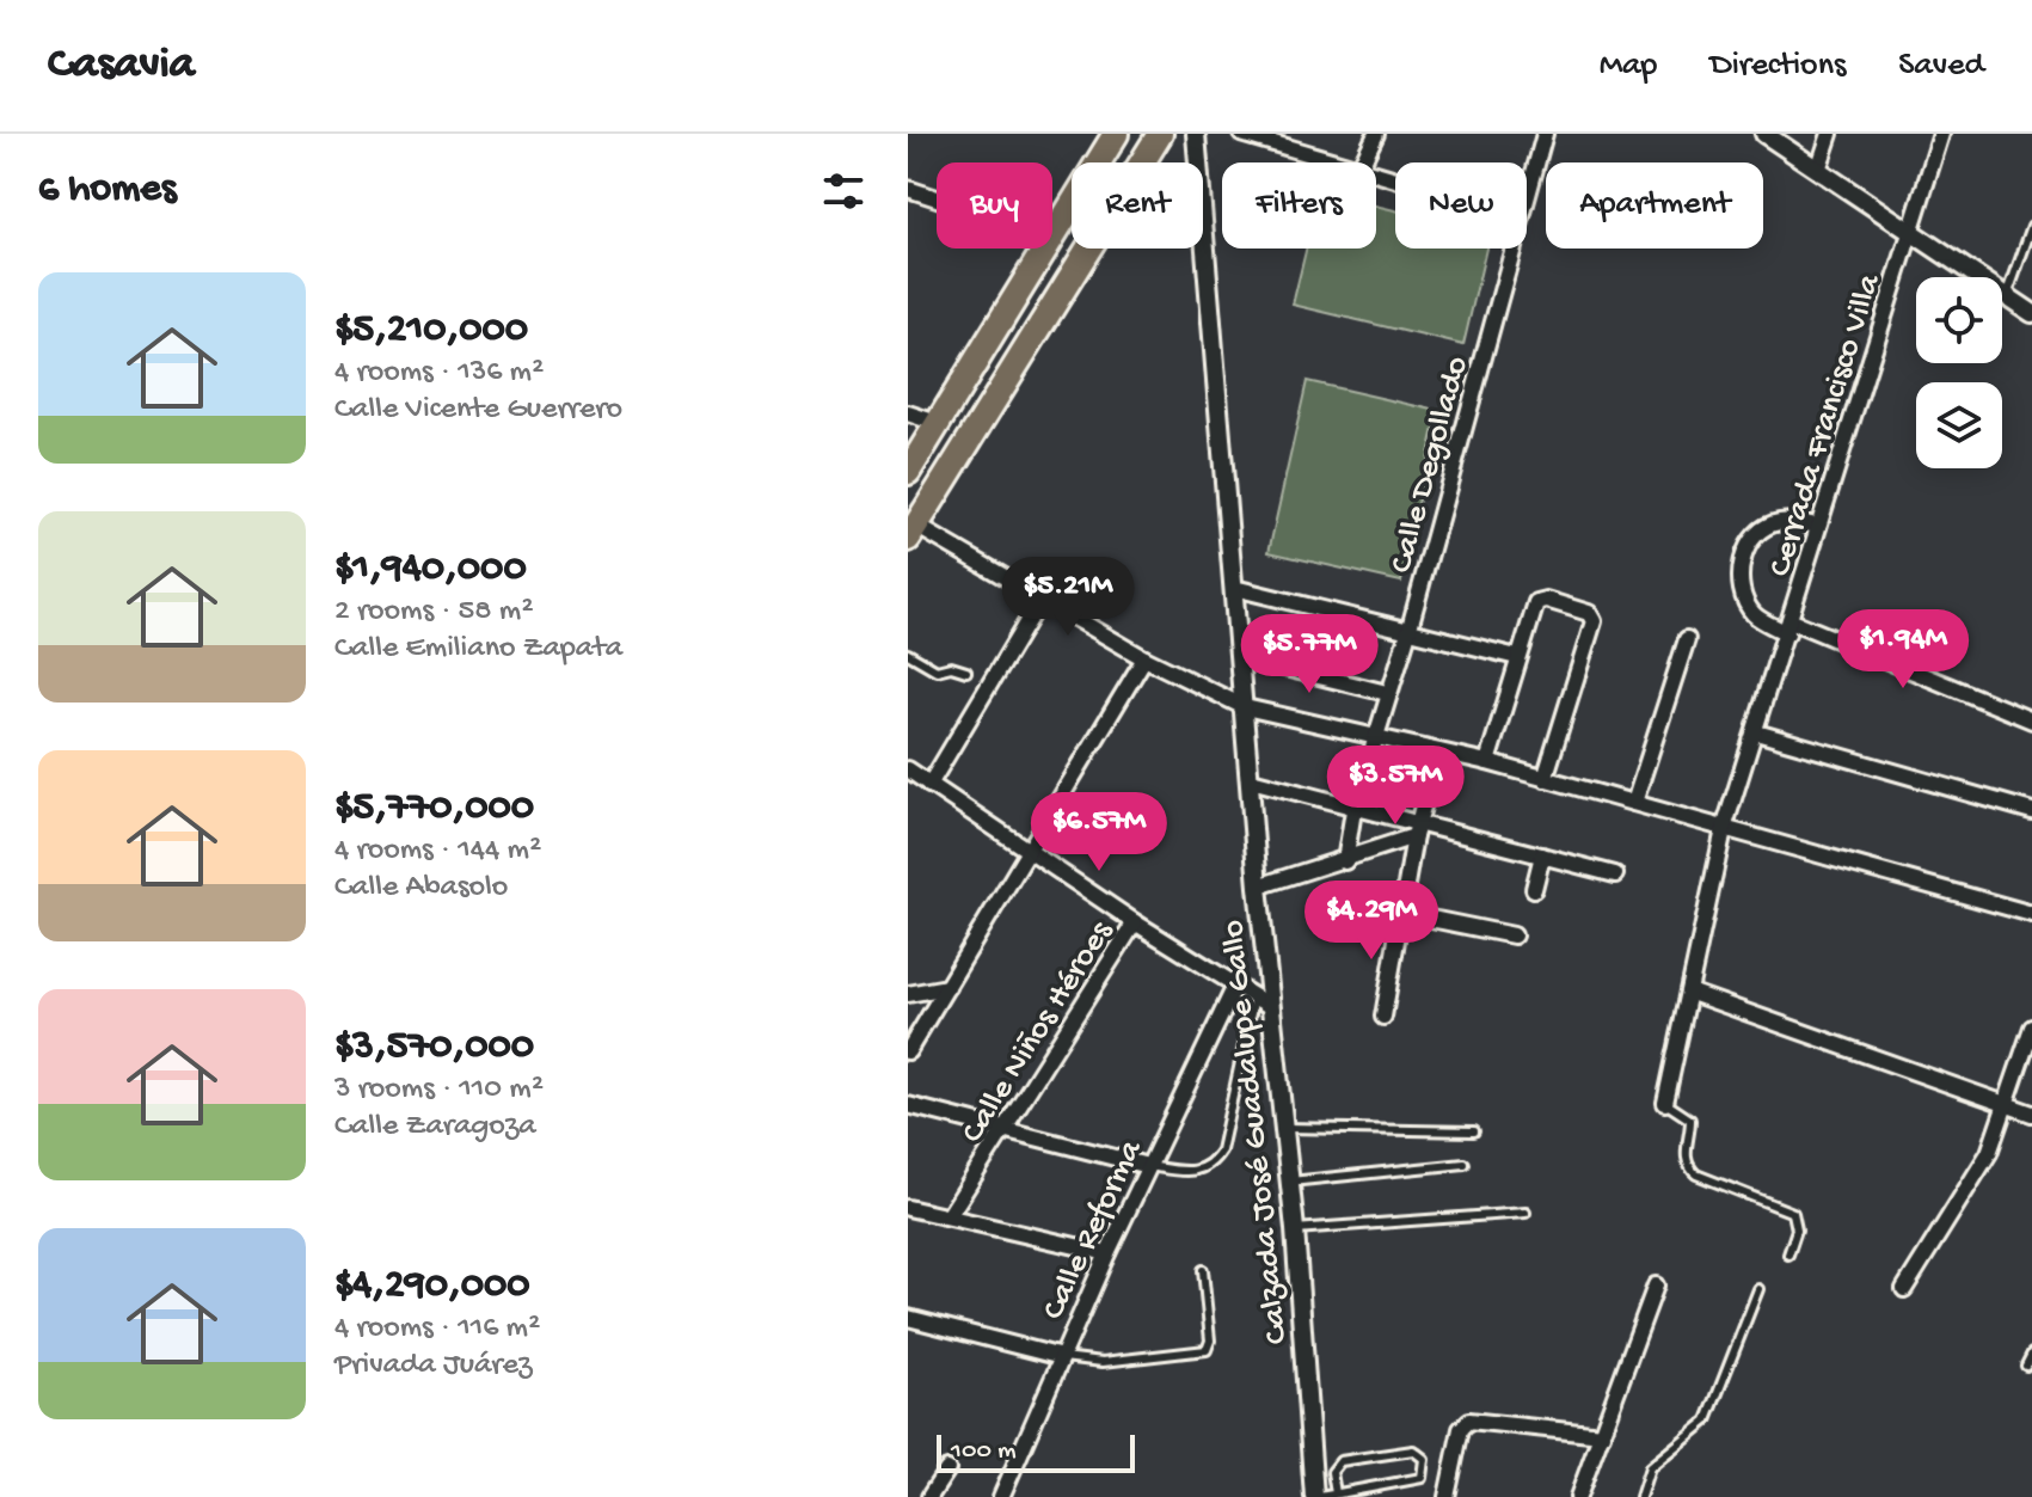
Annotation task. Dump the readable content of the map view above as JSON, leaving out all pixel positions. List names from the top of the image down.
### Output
{
  "streets": {
    "street": [
      "Cerrada Francisco Villa",
      "Calle Degollado",
      "Calle Niños Héroes",
      "Calzada José Guadalupe Gallo",
      "Calle Reforma"
    ]
  },
  "scale_bar": "100 m",
  "page": {
    "header": "Casavia",
    "nav": ["Map", "Directions", "Saved"],
    "heading": "6 homes",
    "chip": [
      "Buy",
      "Rent",
      "Filters",
      "New",
      "Apartment"
    ],
    "list": [
      {
        "name": "$5,210,000",
        "note": "4 rooms · 136 m² · Calle Vicente Guerrero"
      },
      {
        "name": "$1,940,000",
        "note": "2 rooms · 58 m² · Calle Emiliano Zapata"
      },
      {
        "name": "$5,770,000",
        "note": "4 rooms · 144 m² · Calle Abasolo"
      },
      {
        "name": "$3,570,000",
        "note": "3 rooms · 110 m² · Calle Zaragoza"
      },
      {
        "name": "$4,290,000",
        "note": "4 rooms · 116 m² · Privada Juárez"
      }
    ],
    "price": [
      "$5.21M",
      "$1.94M",
      "$5.77M",
      "$3.57M",
      "$6.57M",
      "$4.29M"
    ],
    "scale": "100 m"
  }
}
